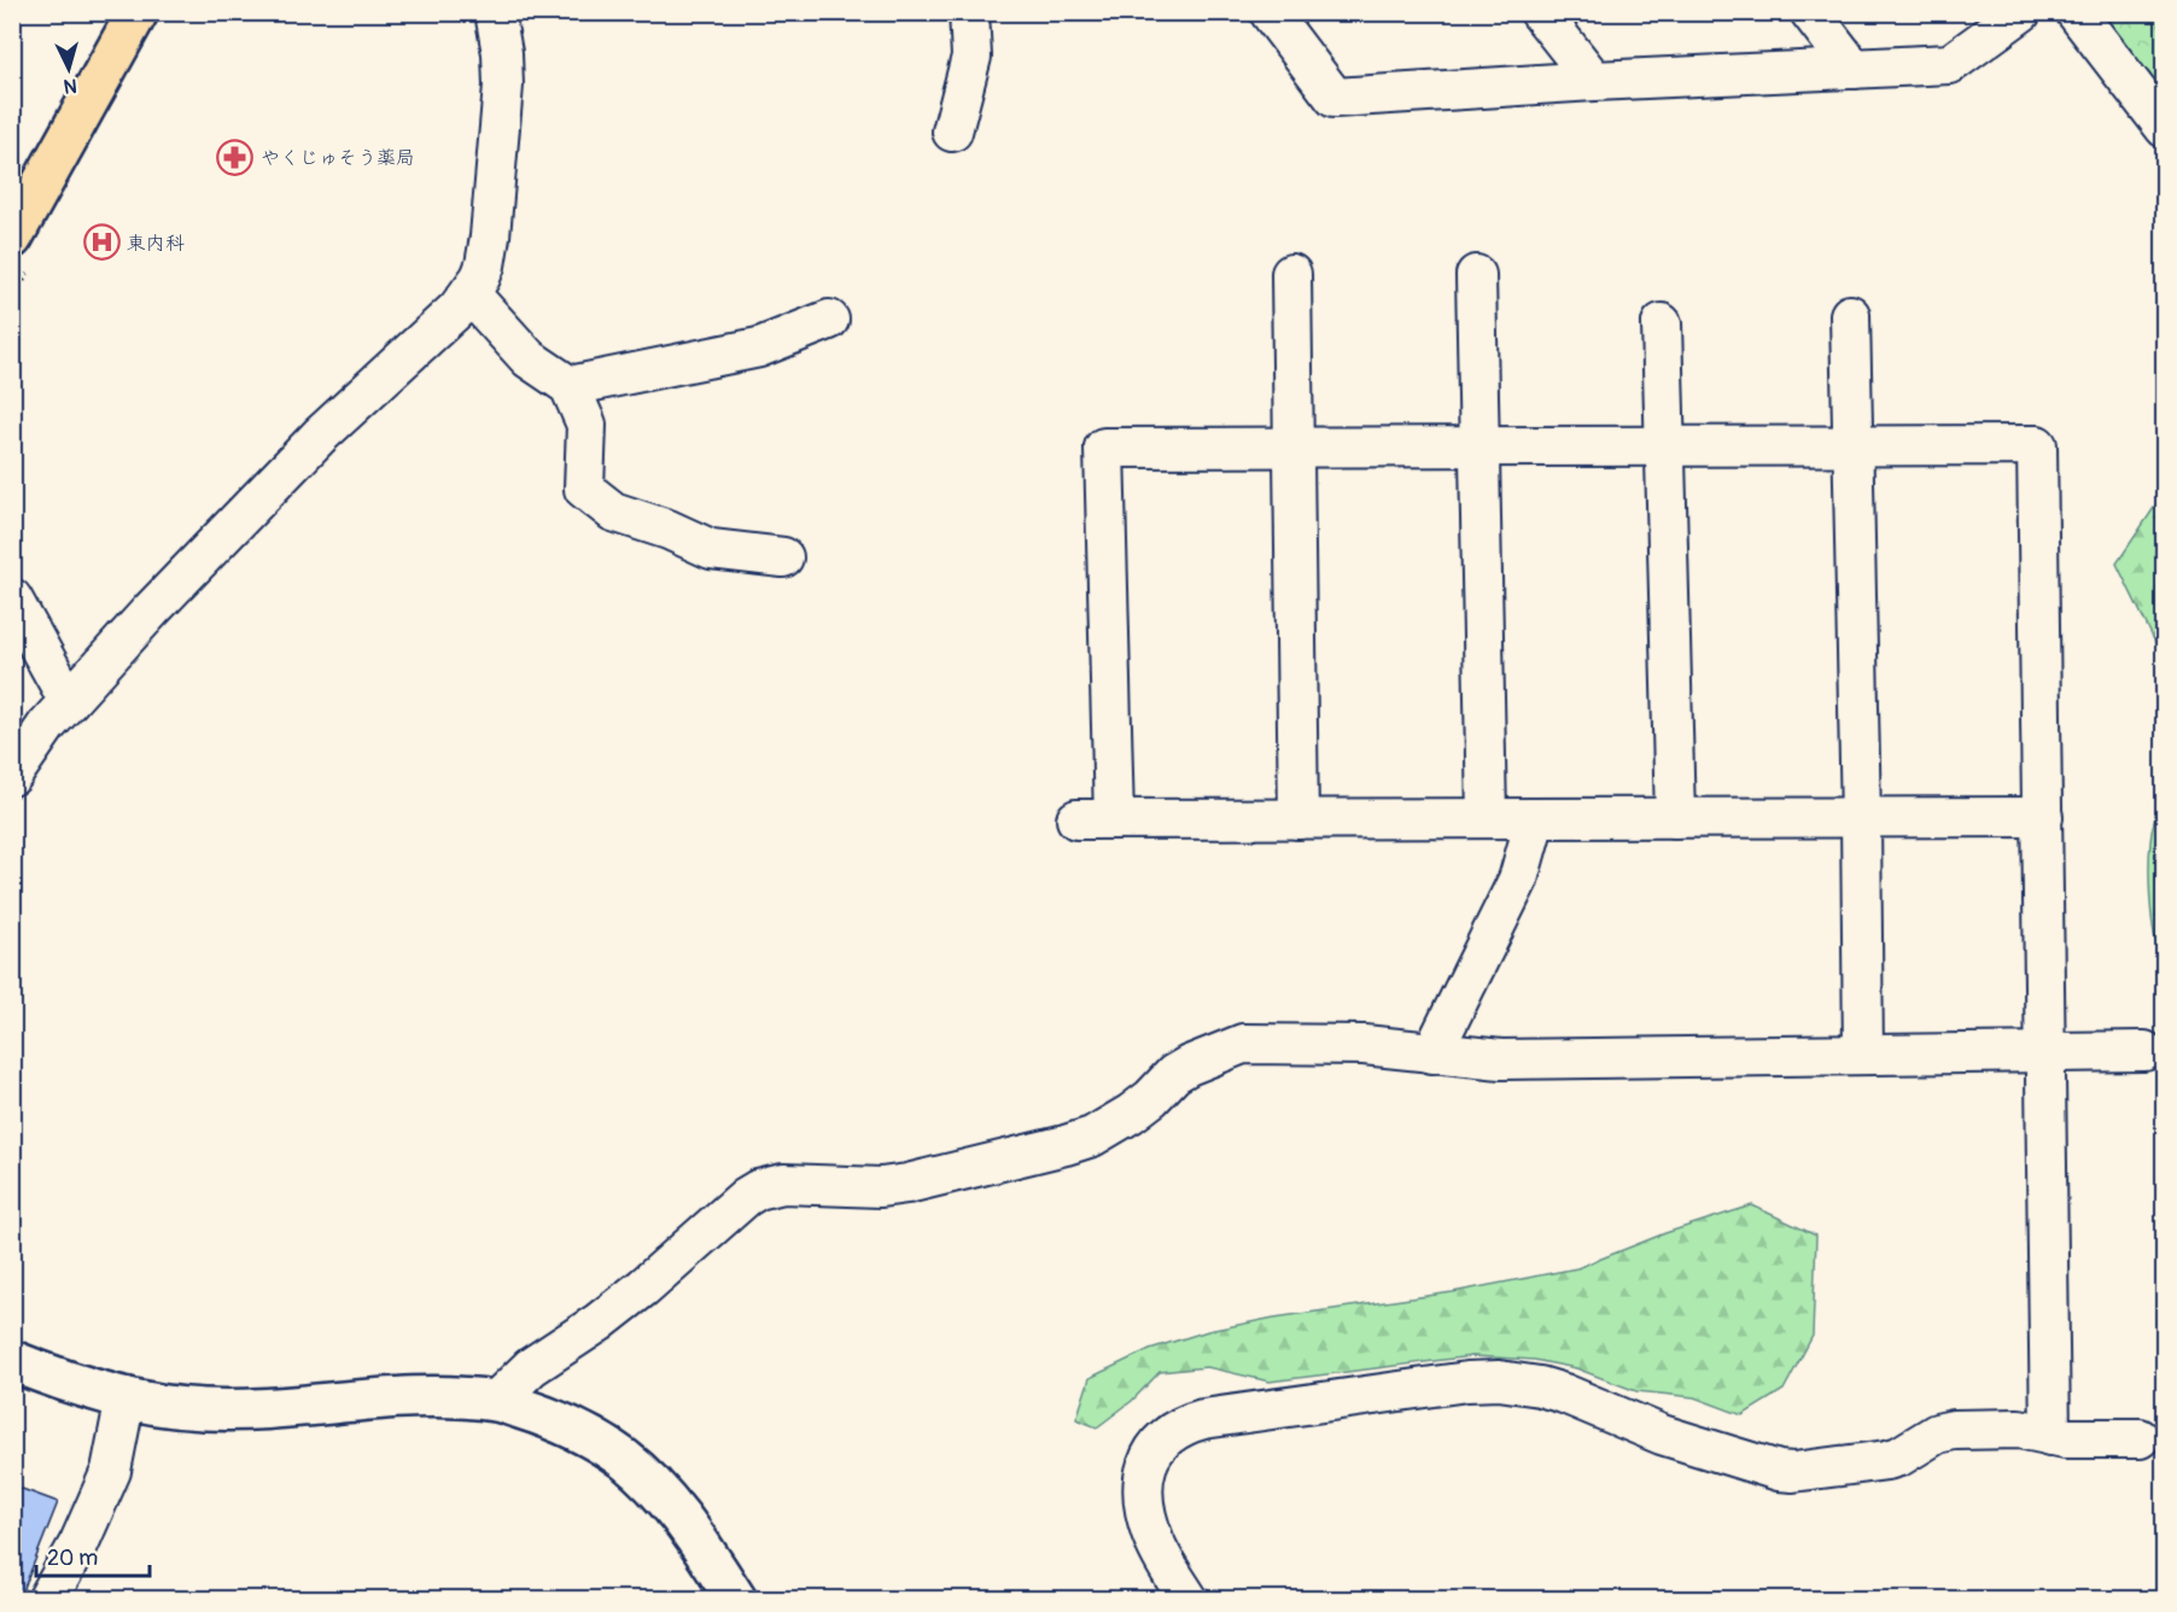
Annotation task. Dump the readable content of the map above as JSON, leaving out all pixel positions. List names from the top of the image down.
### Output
{
  "places": {
    "pharmacy": ["やくじゅそう薬局"],
    "hospital": ["東内科"]
  },
  "scale_bar": "20 m",
  "north": "bottom"
}
